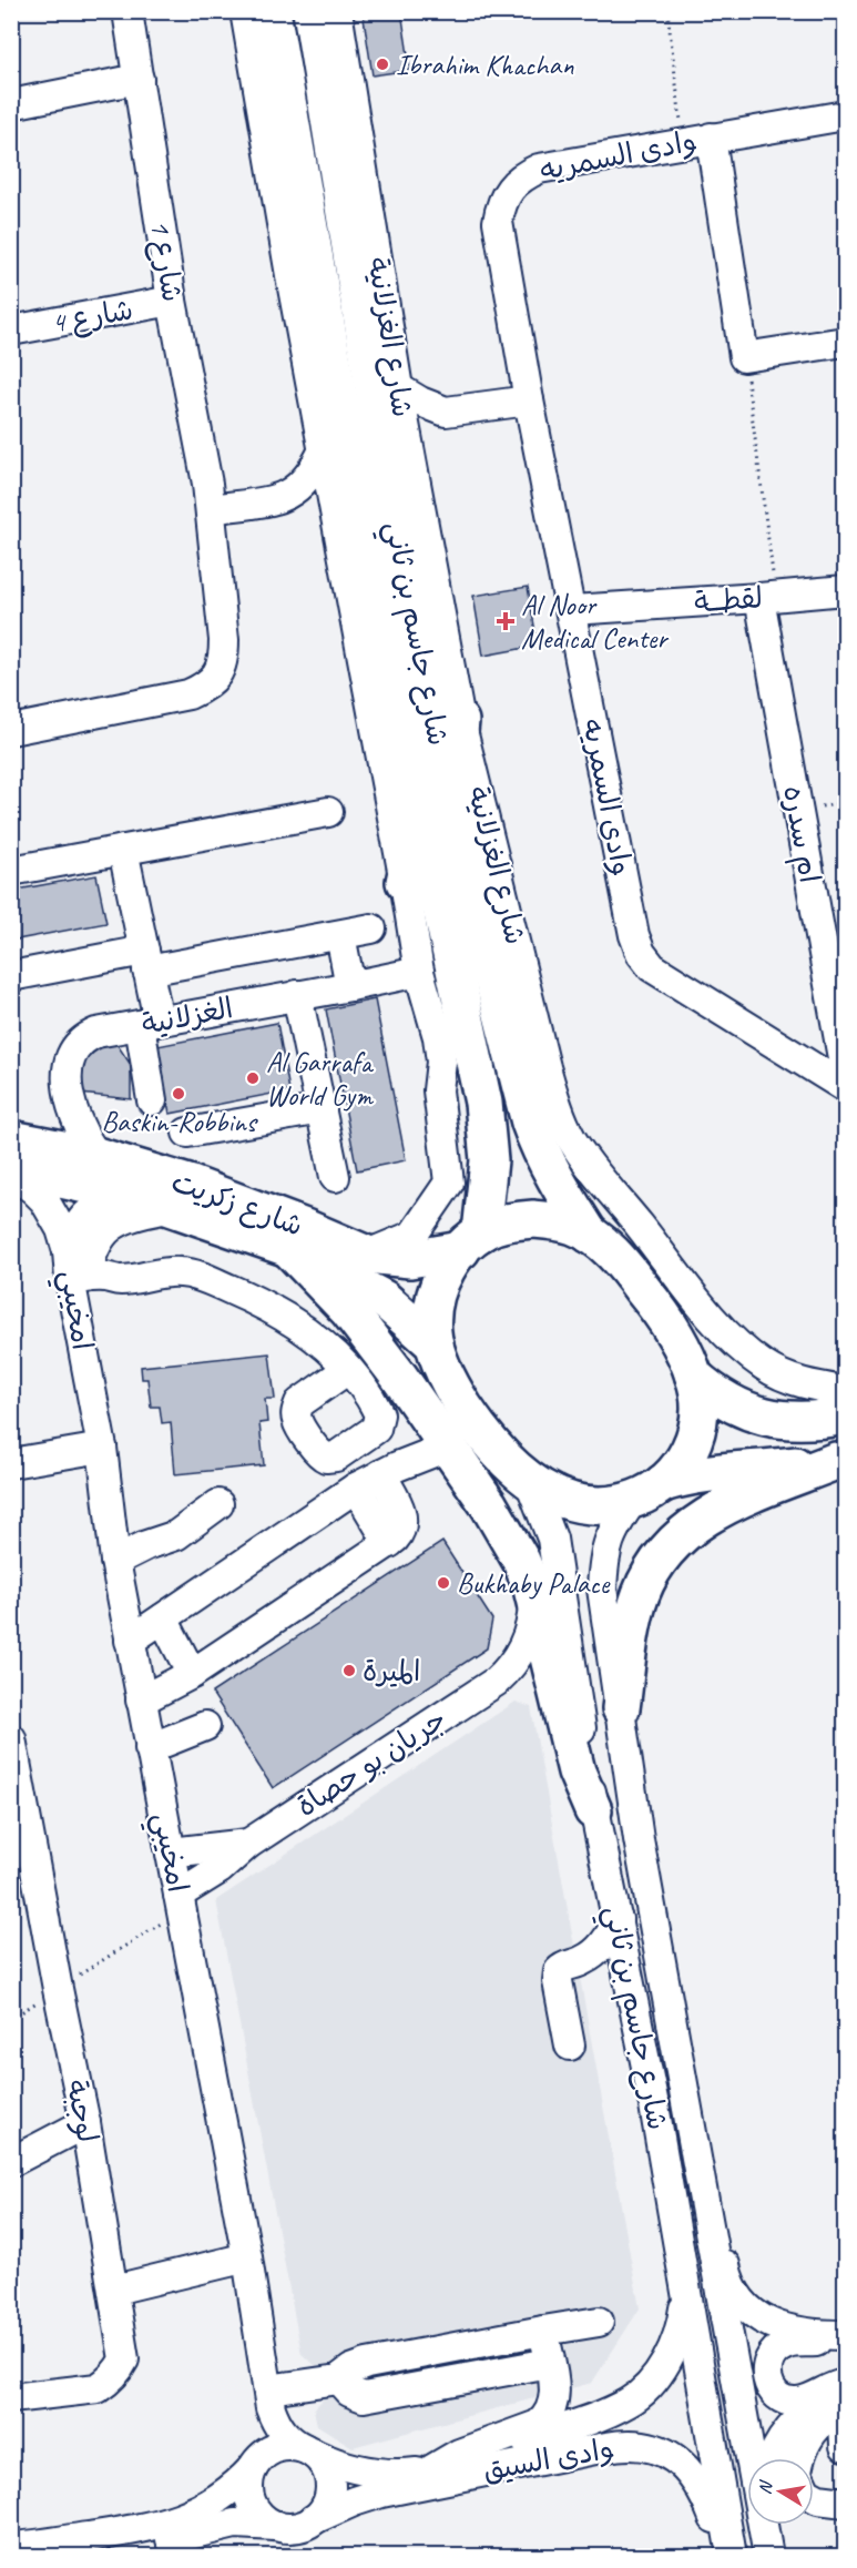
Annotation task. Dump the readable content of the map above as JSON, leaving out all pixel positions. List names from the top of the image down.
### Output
{
  "streets": {
    "main road": ["شارع جاسم بن ثاني", "شارع زكريت"],
    "street": [
      "وادى السمريه",
      "شارع 1",
      "شارع 4",
      "شارع الغزلانية",
      "لقطــة",
      "ام سدره",
      "الغزلانية",
      "امخيبي",
      "جريان بو حصاة",
      "لوجبة",
      "وادى السيق"
    ]
  },
  "crossings": [
    ["وادى السمريه", "لقطــة"],
    ["شارع 1", "شارع 4"],
    ["لقطــة", "ام سدره"],
    ["شارع جاسم بن ثاني", "شارع زكريت"],
    ["شارع جاسم بن ثاني", "وادى السيق"],
    ["الغزلانية", "شارع زكريت"],
    ["شارع زكريت", "امخيبي"],
    ["امخيبي", "جريان بو حصاة"],
    ["امخيبي", "وادى السيق"]
  ],
  "places": {
    "other": [
      "Ibrahim Khachan",
      "Al Garrafa World Gym",
      "Baskin-Robbins",
      "Bukhaby Palace",
      "الميرة"
    ],
    "health": ["Al Noor Medical Center"]
  },
  "north": "left"
}
